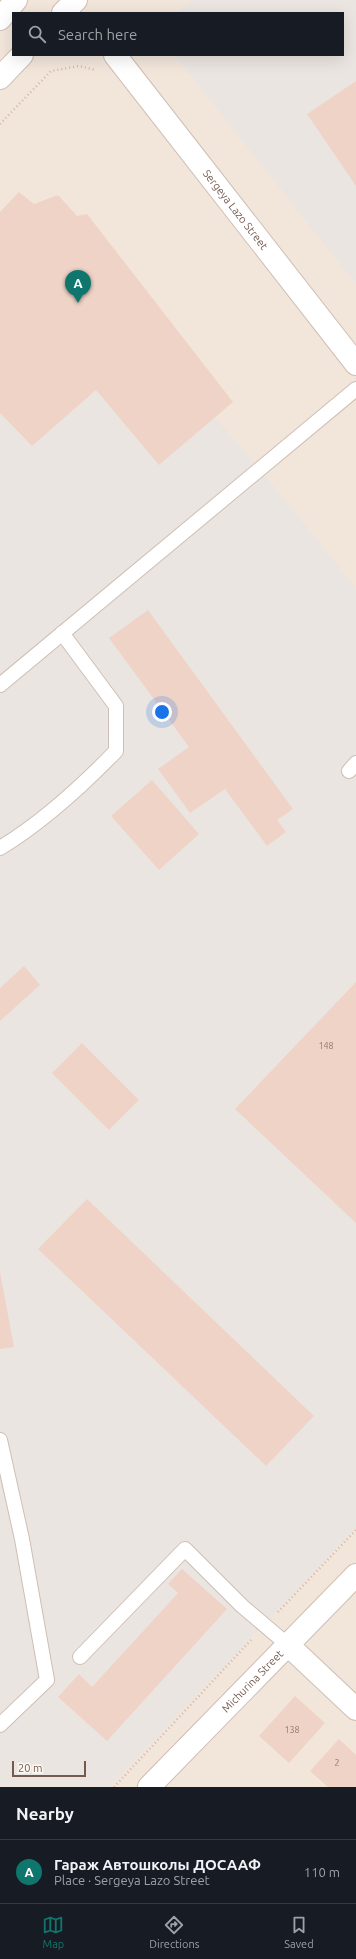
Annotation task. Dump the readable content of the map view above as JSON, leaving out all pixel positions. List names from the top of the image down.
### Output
{
  "streets": {
    "street": ["Sergeya Lazo Street", "Michurina Street"]
  },
  "house_numbers": ["148", "138", "2"],
  "scale_bar": "20 m",
  "page": {
    "search": "Search here",
    "pins": "A",
    "scale": "20 m",
    "heading": "Nearby",
    "list": [
      {
        "mark": "A",
        "name": "Гараж Автошколы ДОСААФ",
        "note": "Place · Sergeya Lazo Street",
        "value": "110 m"
      }
    ],
    "nav": ["Map", "Directions", "Saved"]
  }
}
